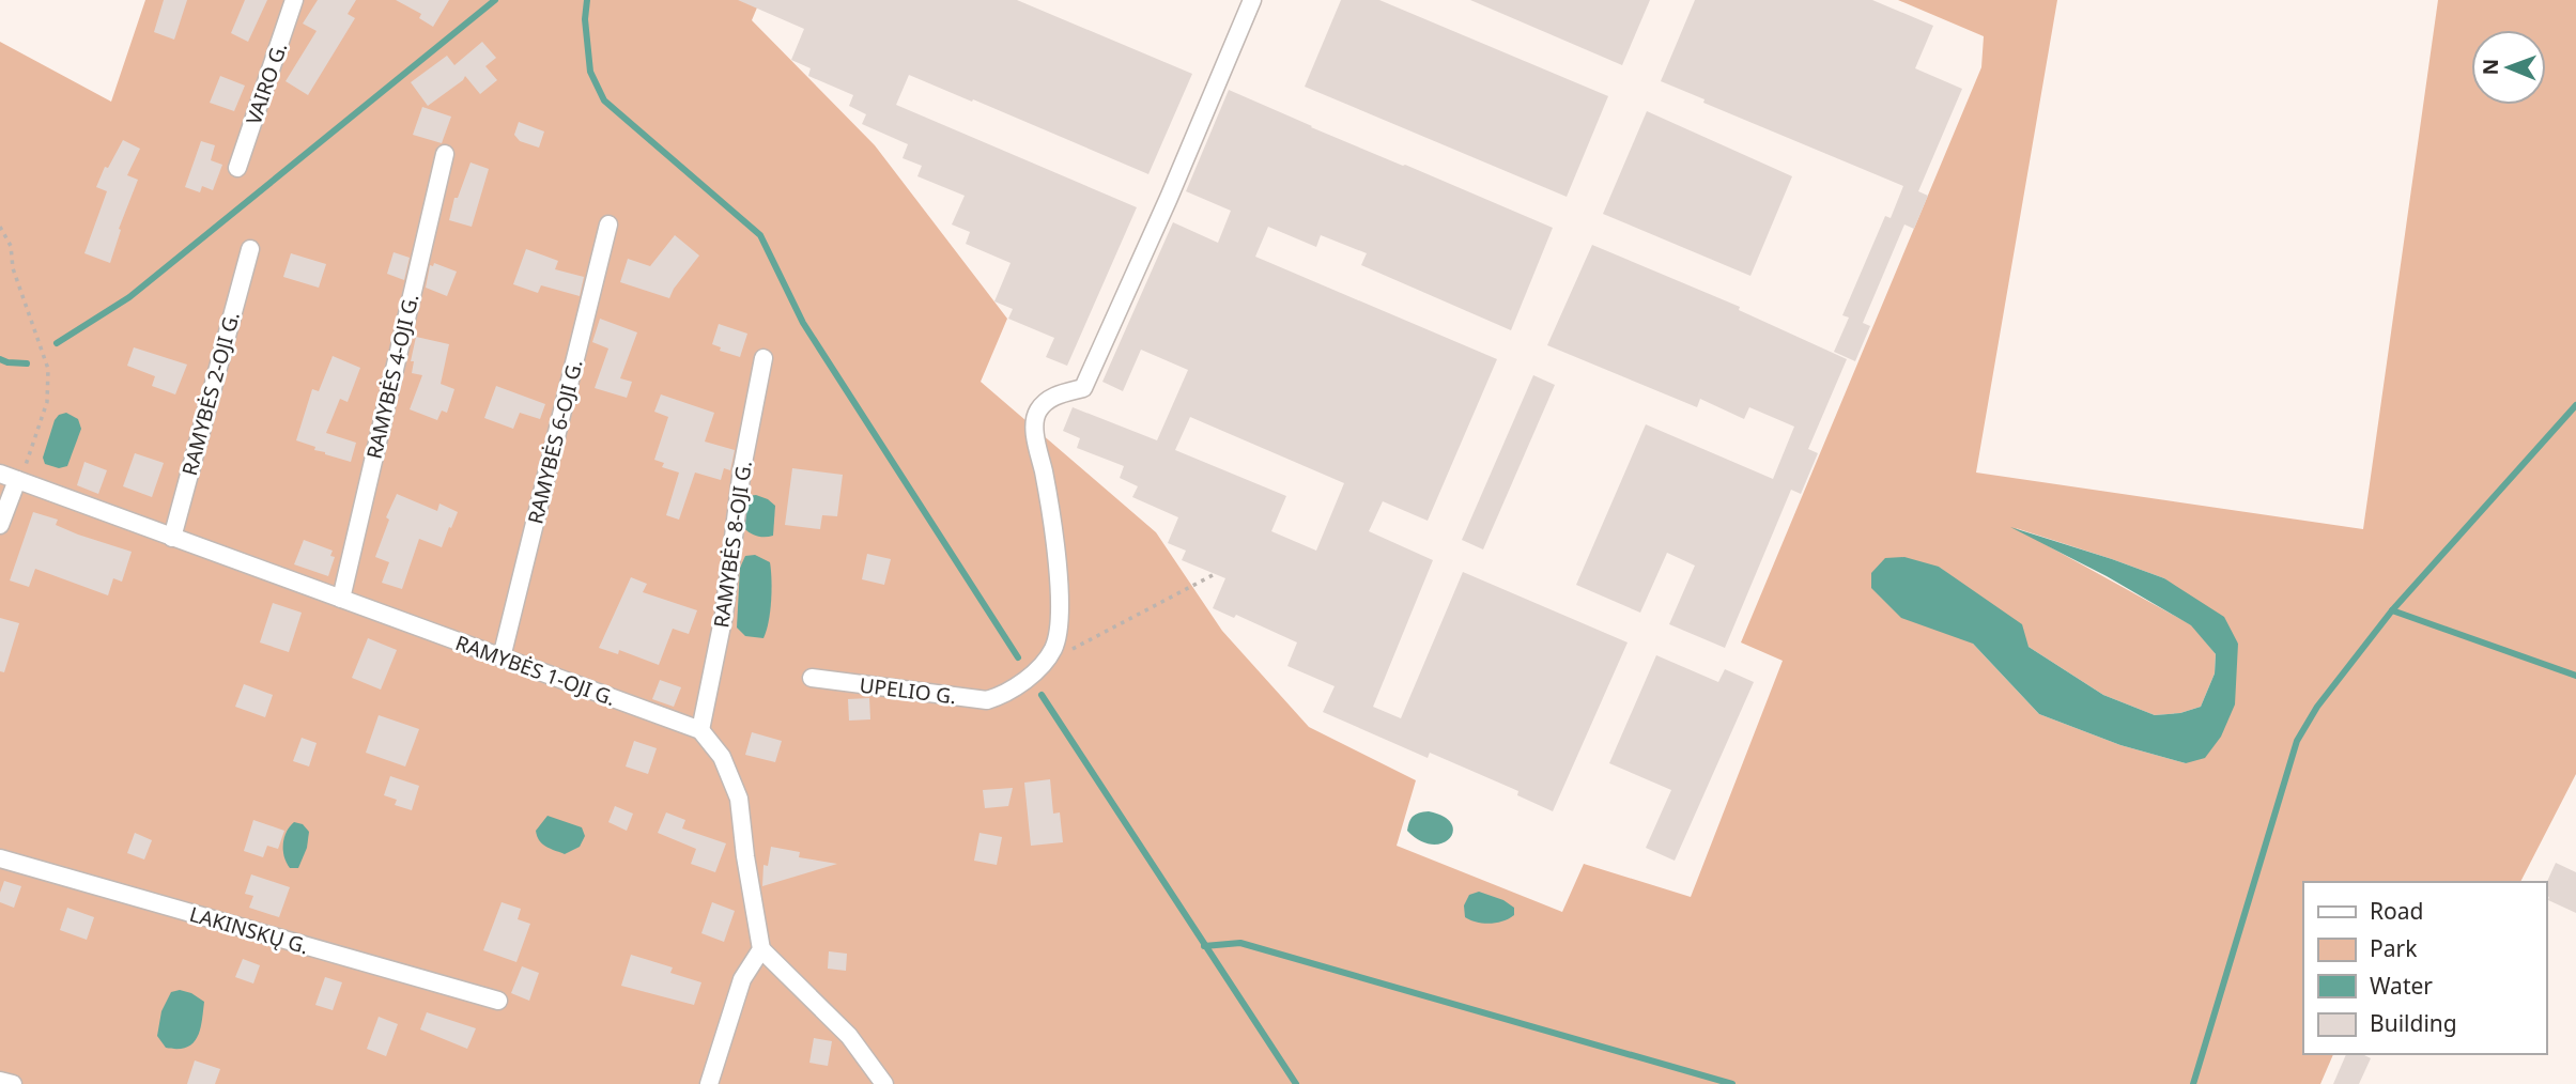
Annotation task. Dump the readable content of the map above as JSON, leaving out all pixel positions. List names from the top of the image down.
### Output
{
  "streets": {
    "street": [
      "VAIRO G.",
      "RAMYBĖS 4-OJI G.",
      "RAMYBĖS 2-OJI G.",
      "RAMYBĖS 6-OJI G.",
      "RAMYBĖS 8-OJI G.",
      "RAMYBĖS 1-OJI G.",
      "UPELIO G.",
      "LAKINSKŲ G."
    ]
  },
  "crossings": [
    ["RAMYBĖS 4-OJI G.", "RAMYBĖS 1-OJI G."],
    ["RAMYBĖS 2-OJI G.", "RAMYBĖS 1-OJI G."],
    ["RAMYBĖS 6-OJI G.", "RAMYBĖS 1-OJI G."],
    ["RAMYBĖS 8-OJI G.", "RAMYBĖS 1-OJI G."]
  ],
  "legend": [
    "Road",
    "Park",
    "Water",
    "Building"
  ],
  "north": "left"
}
